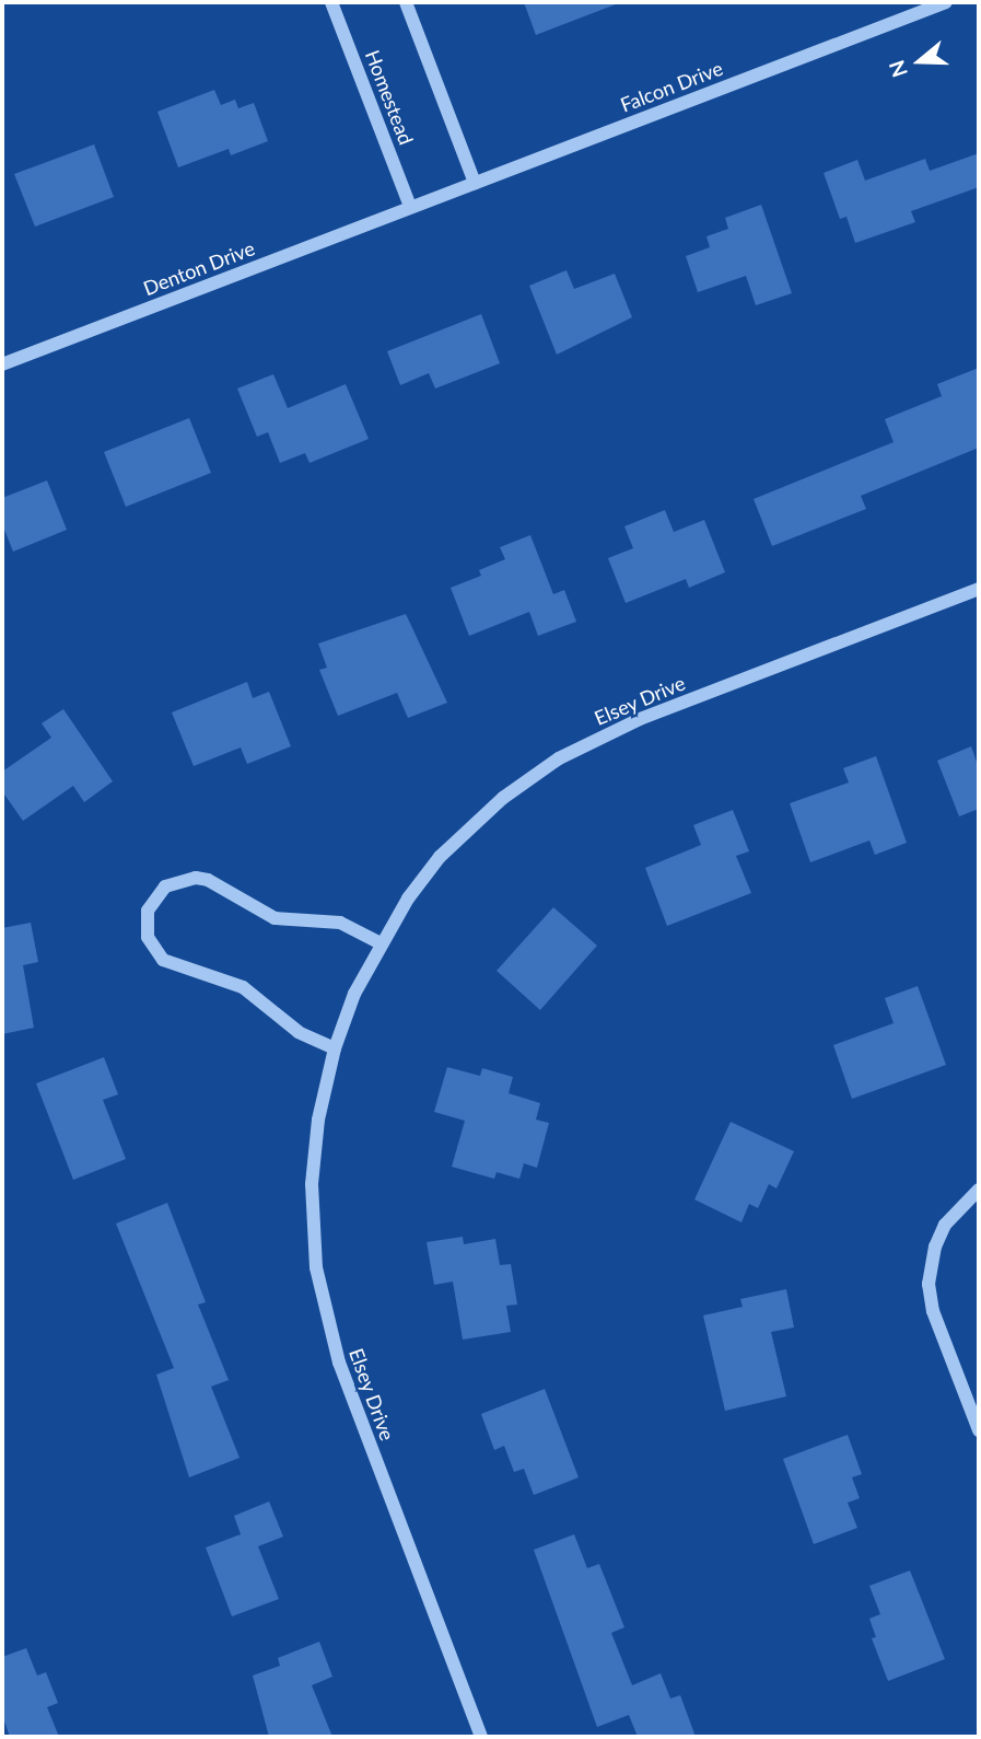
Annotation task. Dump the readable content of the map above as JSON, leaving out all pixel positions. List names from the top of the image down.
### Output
{
  "streets": {
    "street": [
      "Falcon Drive",
      "Homestead",
      "Denton Drive",
      "Elsey Drive"
    ]
  },
  "crossings": [
    ["Falcon Drive", "Homestead"],
    ["Falcon Drive", "Denton Drive"],
    ["Homestead", "Denton Drive"]
  ],
  "north": "left"
}
